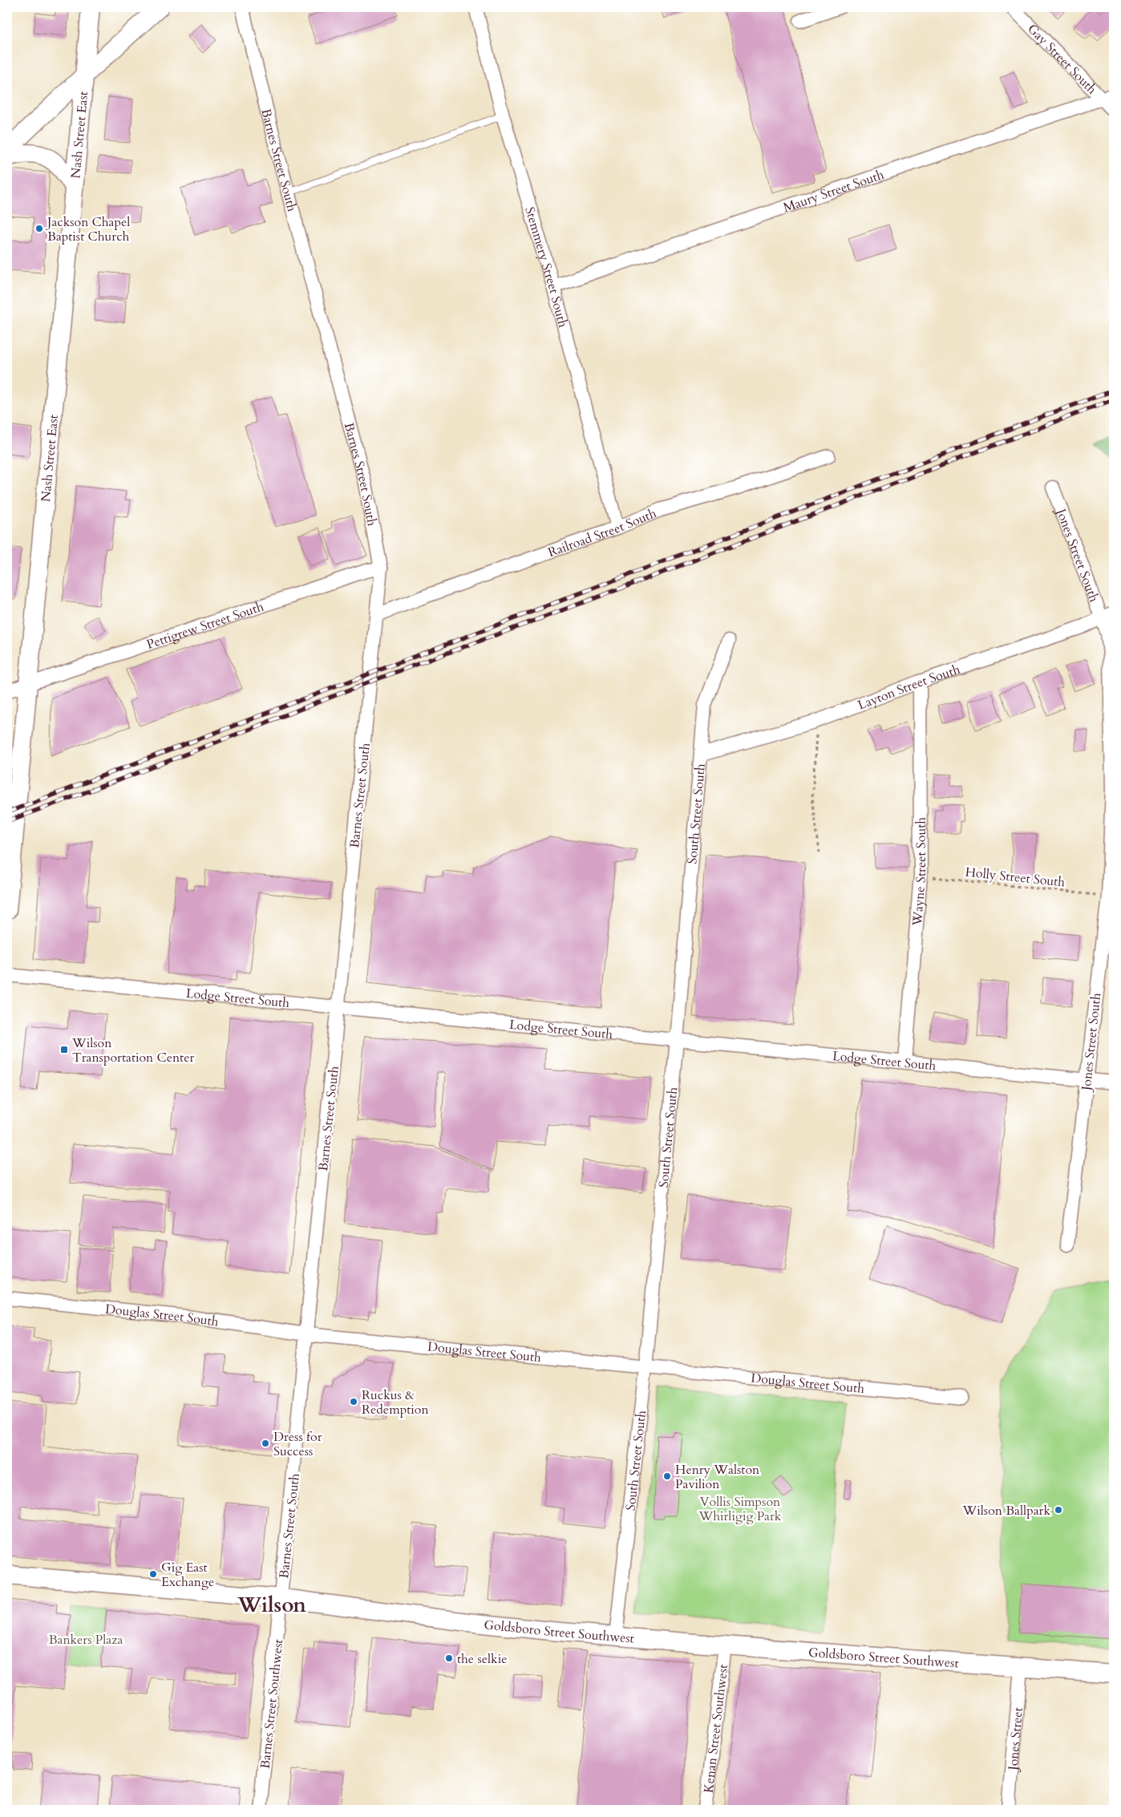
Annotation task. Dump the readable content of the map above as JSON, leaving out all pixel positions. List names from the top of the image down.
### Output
{
  "streets": {
    "street": [
      "Gay Street South",
      "Nash Street East",
      "Barnes Street South",
      "Maury Street South",
      "Stemmery Street South",
      "Railroad Street South",
      "Jones Street South",
      "Pettigrew Street South",
      "Layton Street South",
      "South Street South",
      "Wayne Street South",
      "Lodge Street South",
      "Douglas Street South",
      "Goldsboro Street Southwest",
      "Barnes Street Southwest",
      "Kenan Street Southwest",
      "Jones Street"
    ],
    "path": ["Holly Street South"]
  },
  "crossings": [
    ["Gay Street South", "Maury Street South"],
    ["Nash Street East", "Pettigrew Street South"],
    ["Barnes Street South", "Railroad Street South"],
    ["Barnes Street South", "Pettigrew Street South"],
    ["Barnes Street South", "Lodge Street South"],
    ["Barnes Street South", "Douglas Street South"],
    ["Barnes Street South", "Goldsboro Street Southwest"],
    ["Barnes Street South", "Barnes Street Southwest"],
    ["Maury Street South", "Stemmery Street South"],
    ["Stemmery Street South", "Railroad Street South"],
    ["Jones Street South", "Layton Street South"],
    ["Jones Street South", "Holly Street South"],
    ["Jones Street South", "Lodge Street South"],
    ["Layton Street South", "South Street South"],
    ["Layton Street South", "Wayne Street South"],
    ["South Street South", "Lodge Street South"],
    ["South Street South", "Douglas Street South"],
    ["South Street South", "Goldsboro Street Southwest"],
    ["Wayne Street South", "Holly Street South"],
    ["Wayne Street South", "Lodge Street South"],
    ["Goldsboro Street Southwest", "Barnes Street Southwest"],
    ["Goldsboro Street Southwest", "Kenan Street Southwest"],
    ["Goldsboro Street Southwest", "Jones Street"]
  ],
  "districts": ["Wilson"],
  "parks": ["Vollis Simpson Whirligig Park", "Bankers Plaza"],
  "places": {
    "other": [
      "Jackson Chapel Baptist Church",
      "Ruckus & Redemption",
      "Dress for Success",
      "Henry Walston Pavilion",
      "Wilson Ballpark",
      "Gig East Exchange",
      "the selkie"
    ],
    "transit": ["Wilson Transportation Center"]
  }
}
